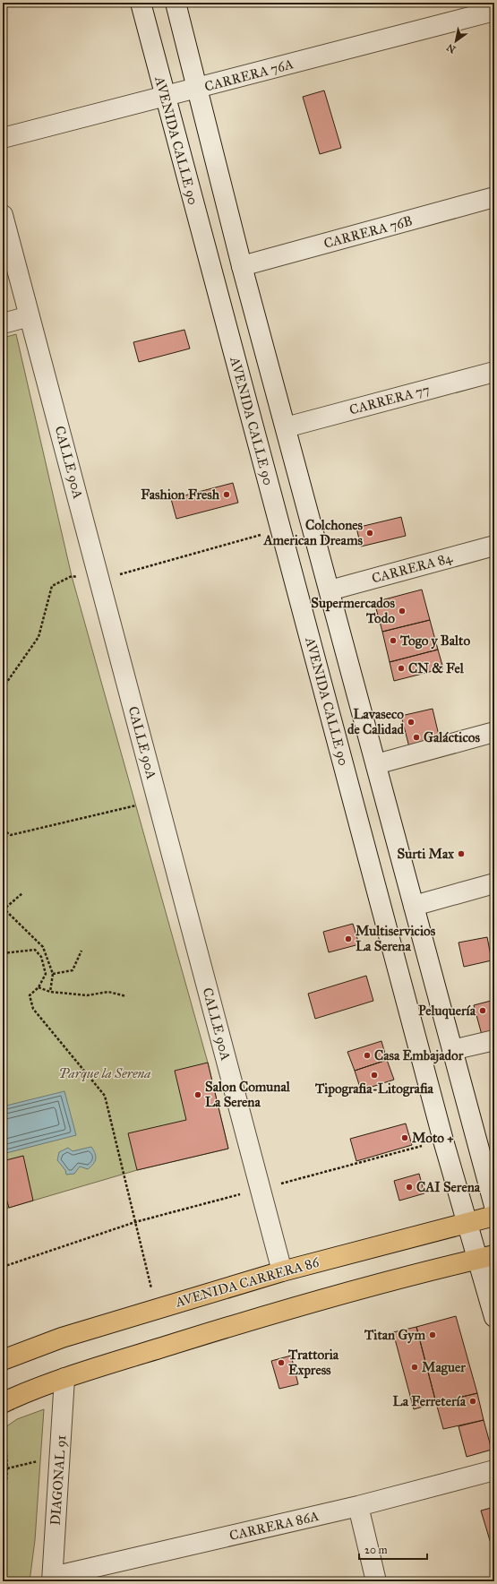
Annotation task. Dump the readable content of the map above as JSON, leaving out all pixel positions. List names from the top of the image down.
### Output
{
  "streets": {
    "main road": ["AVENIDA CARRERA 86"],
    "street": [
      "CARRERA 76A",
      "AVENIDA CALLE 90",
      "CARRERA 76B",
      "CARRERA 77",
      "CALLE 90A",
      "CARRERA 84",
      "DIAGONAL 91",
      "CARRERA 86A"
    ]
  },
  "crossings": [
    ["CARRERA 76A", "AVENIDA CALLE 90"],
    ["AVENIDA CALLE 90", "AVENIDA CARRERA 86"],
    ["CALLE 90A", "AVENIDA CARRERA 86"],
    ["DIAGONAL 91", "CARRERA 86A"]
  ],
  "parks": ["Parque la Serena"],
  "places": [
    "Fashion Fresh",
    "Colchones American Dreams",
    "Supermercados Todo",
    "Togo y Balto",
    "CN & Fel",
    "Lavaseco de Calidad",
    "Galácticos",
    "Surti Max",
    "Multiservicios La Serena",
    "Peluquería",
    "Casa Embajador",
    "Tipografia-Litografia",
    "Salon Comunal La Serena",
    "Moto +",
    "CAI Serena",
    "Titan Gym",
    "Trattoria Express",
    "Maguer",
    "La Ferretería"
  ],
  "scale_bar": "20 m",
  "north": "bottom left"
}
